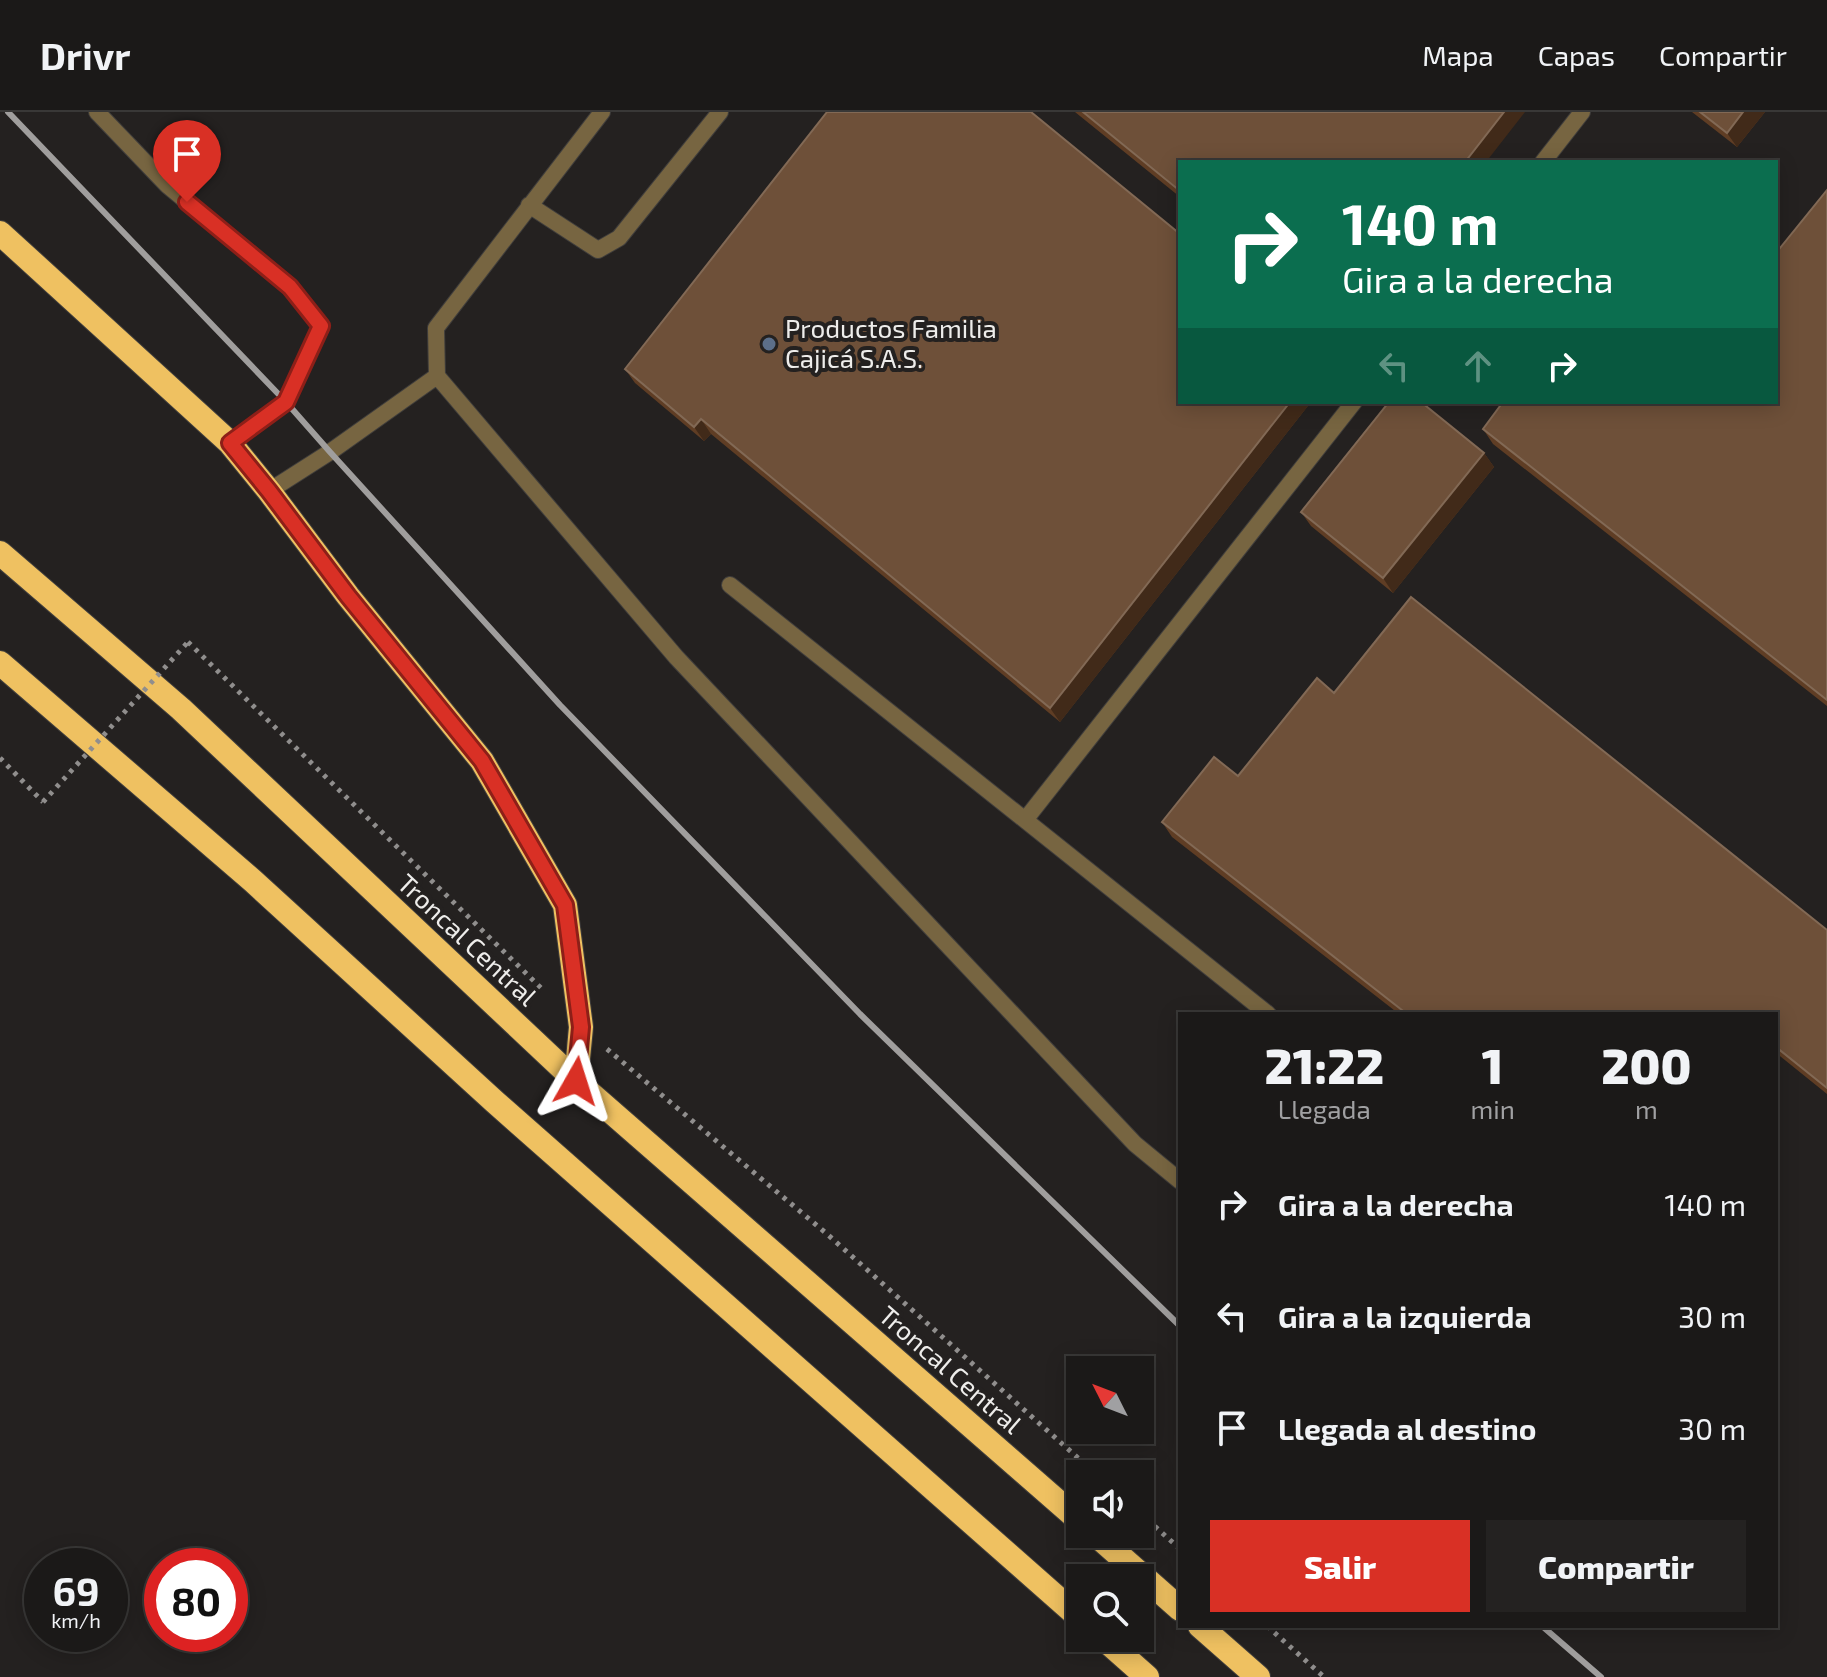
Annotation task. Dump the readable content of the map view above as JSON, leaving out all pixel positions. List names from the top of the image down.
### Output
{
  "streets": {
    "highway": ["Troncal Central"]
  },
  "places": ["Productos Familia Cajicá S.A.S."],
  "north": "top left",
  "page": {
    "header": "Drivr",
    "nav": ["Mapa", "Capas", "Compartir"],
    "turn": ["140 m", "Gira a la derecha"],
    "eta": [
      "21:22",
      "Llegada",
      "1",
      "min",
      "200",
      "m"
    ],
    "list": [
      {
        "name": "Gira a la derecha",
        "value": "140 m"
      },
      {
        "name": "Gira a la izquierda",
        "value": "30 m"
      },
      {
        "name": "Llegada al destino",
        "value": "30 m"
      }
    ],
    "buttons": ["Salir", "Compartir"],
    "speed": "69 km/h",
    "limit": "80"
  }
}
